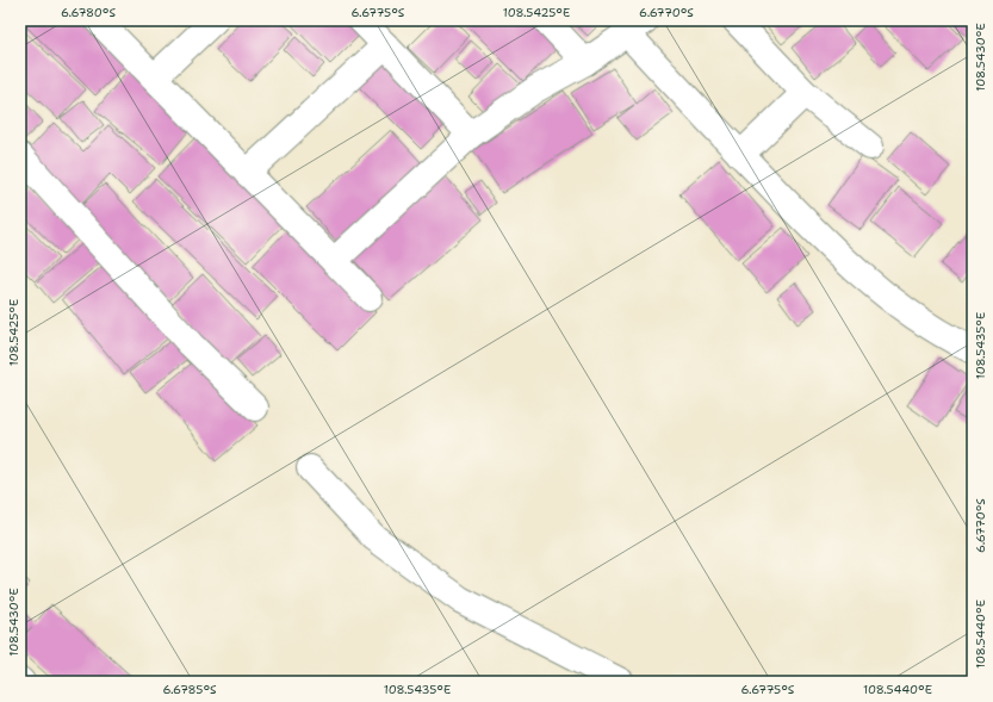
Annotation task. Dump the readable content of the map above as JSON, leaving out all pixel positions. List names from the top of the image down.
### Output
{
  "coordinates": [
    "6.6780°S",
    "6.6775°S",
    "108.5425°E",
    "6.6770°S",
    "108.5430°E",
    "108.5435°E",
    "108.5440°E",
    "6.6785°S"
  ]
}
